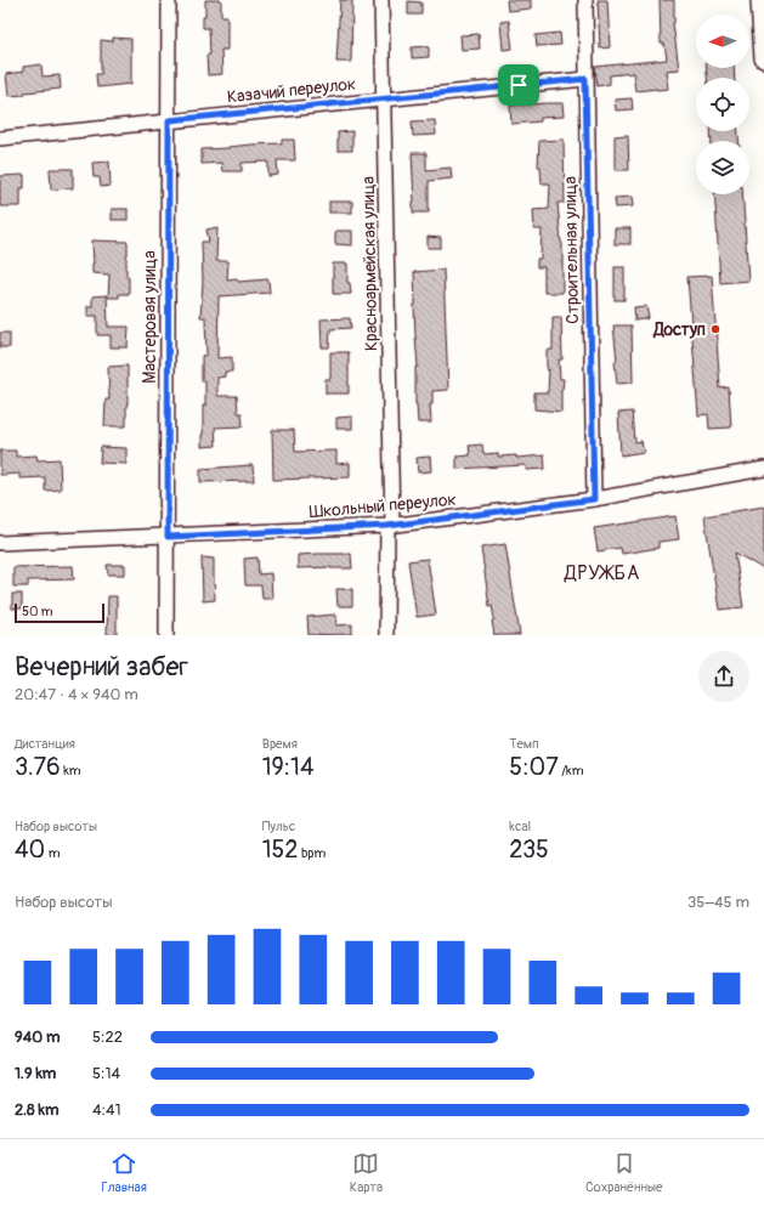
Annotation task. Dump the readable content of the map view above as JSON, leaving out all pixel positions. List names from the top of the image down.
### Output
{
  "streets": {
    "street": [
      "Казачий переулок",
      "Строительная улица",
      "Красноармейская улица",
      "Мастеровая улица",
      "Школьный переулок"
    ]
  },
  "crossings": [
    ["Казачий переулок", "Строительная улица"],
    ["Казачий переулок", "Красноармейская улица"],
    ["Казачий переулок", "Мастеровая улица"],
    ["Строительная улица", "Школьный переулок"],
    ["Красноармейская улица", "Школьный переулок"],
    ["Мастеровая улица", "Школьный переулок"]
  ],
  "districts": ["ДРУЖБА"],
  "places": ["Доступ"],
  "scale_bar": "50 m",
  "north": "left",
  "page": {
    "scale": "50 m",
    "heading": ["Вечерний забег", "20:47 · 4 × 940 m"],
    "stats": [
      ["Дистанция", "3.76 km"],
      ["Время", "19:14"],
      ["Темп", "5:07 /km"],
      ["Набор высоты", "40 m"],
      ["Пульс", "152 bpm"],
      ["kcal", "235"]
    ],
    "chart": ["Набор высоты", "35–45 m"],
    "list": [
      {
        "name": "940 m",
        "note": "5:22"
      },
      {
        "name": "1.9 km",
        "note": "5:14"
      },
      {
        "name": "2.8 km",
        "note": "4:41"
      }
    ],
    "tabs": ["Главная", "Карта", "Сохранённые"]
  }
}
